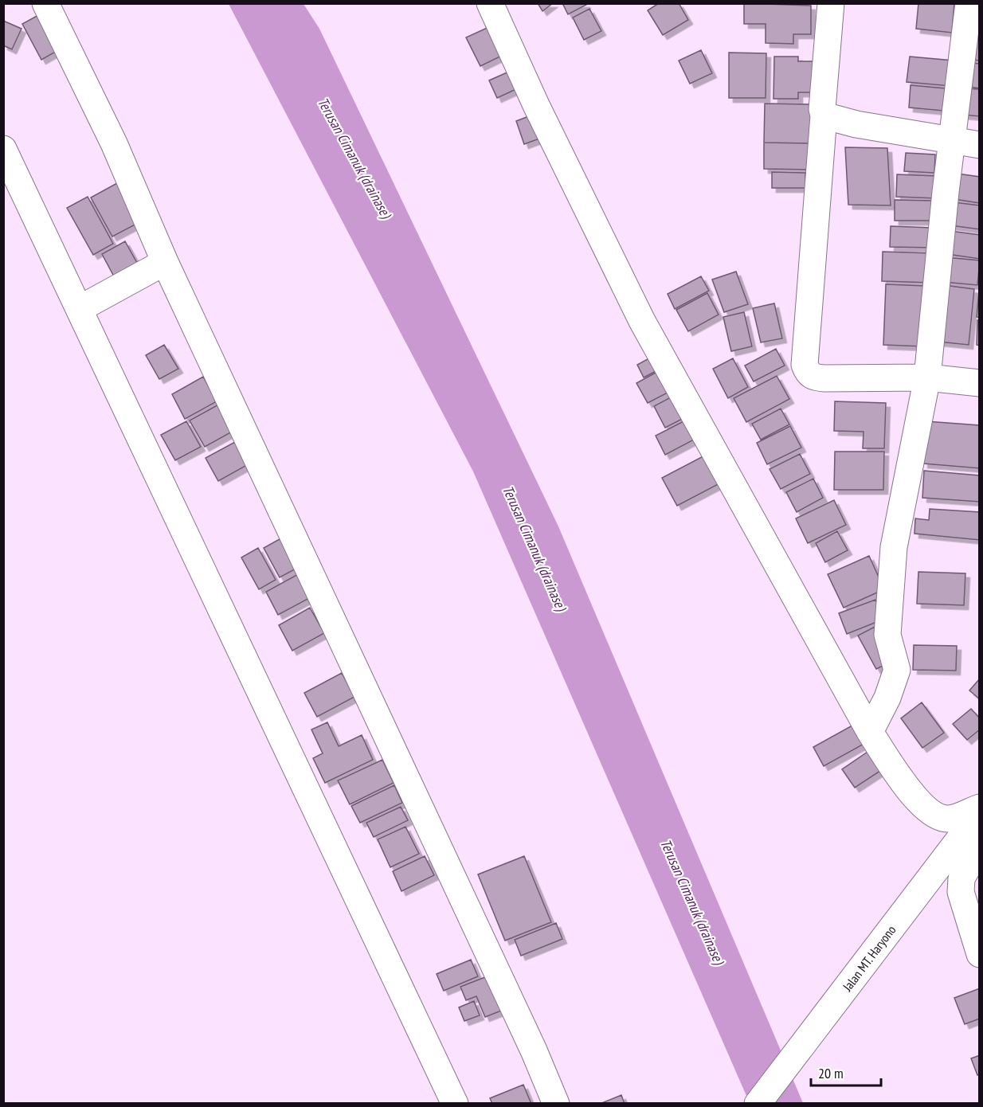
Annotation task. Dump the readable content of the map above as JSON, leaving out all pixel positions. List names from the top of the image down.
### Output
{
  "streets": {
    "street": ["Jalan MT. Haryono"]
  },
  "water": ["Terusan Cimanuk (drainase)"],
  "scale_bar": "20 m"
}
